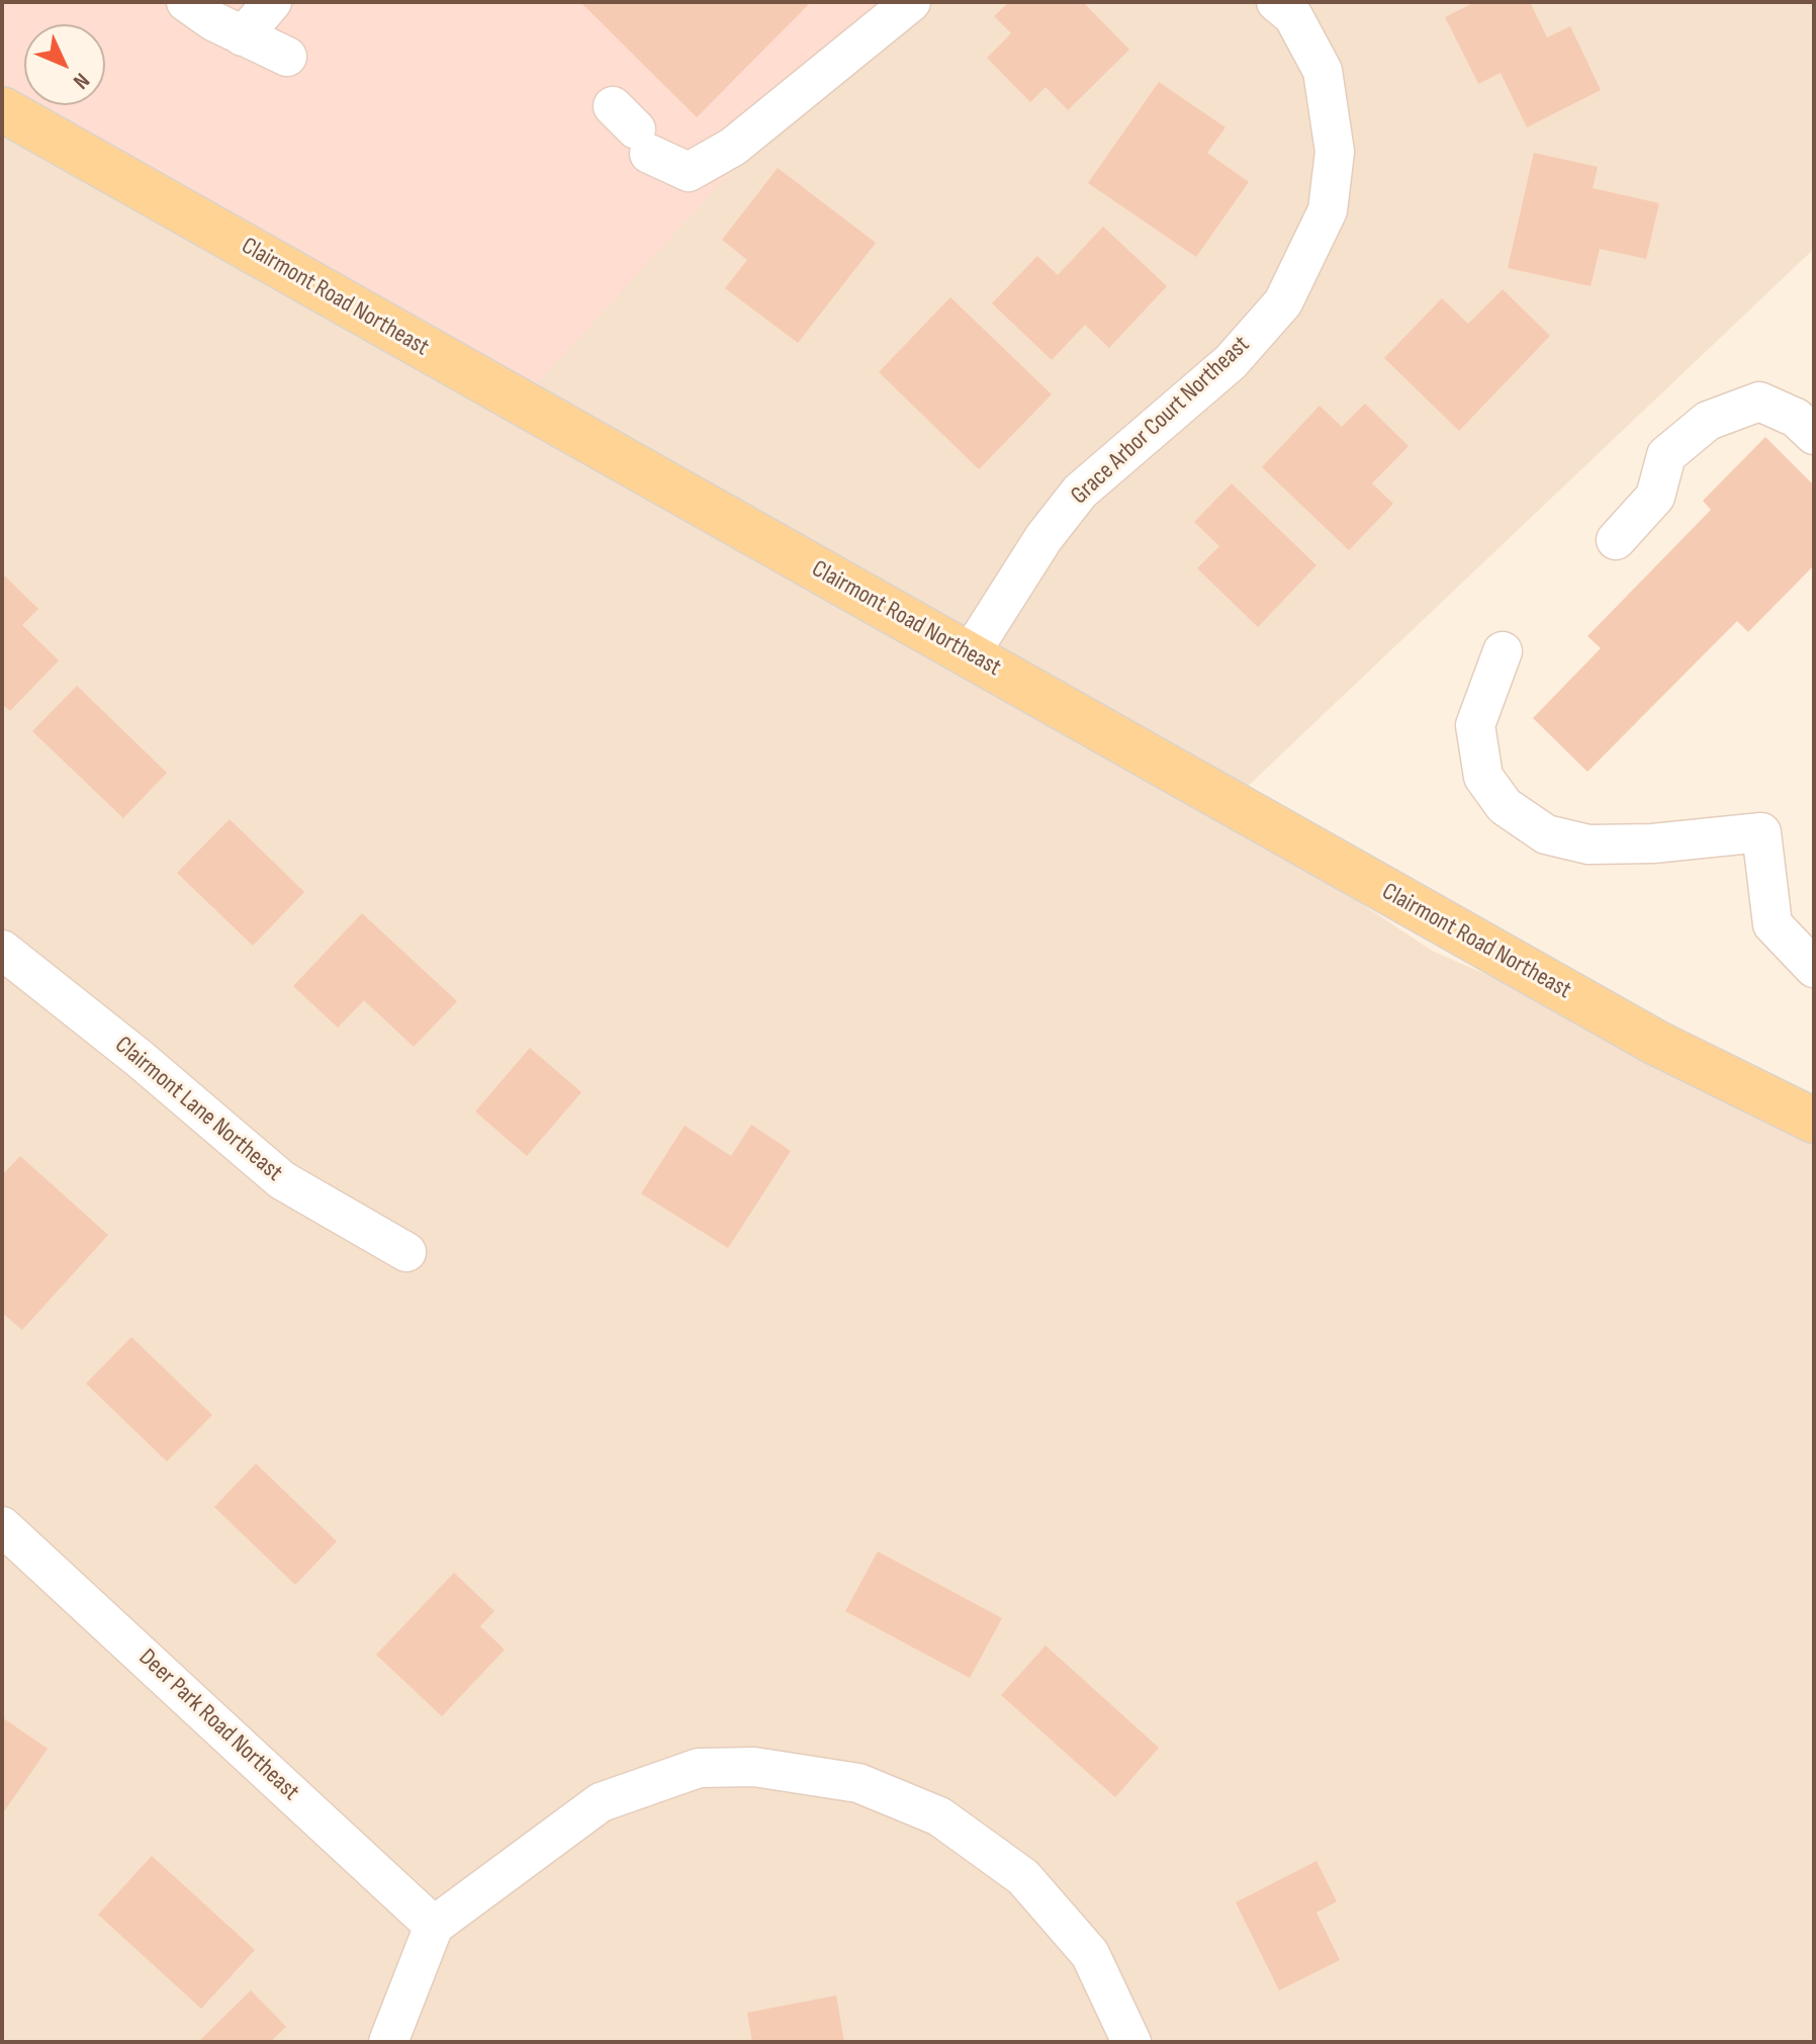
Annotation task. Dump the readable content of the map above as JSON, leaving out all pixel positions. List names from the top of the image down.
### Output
{
  "streets": {
    "main road": ["Clairmont Road Northeast"],
    "street": ["Grace Arbor Court Northeast", "Clairmont Lane Northeast", "Deer Park Road Northeast"]
  },
  "crossings": [
    ["Clairmont Road Northeast", "Grace Arbor Court Northeast"]
  ],
  "north": "bottom right"
}
